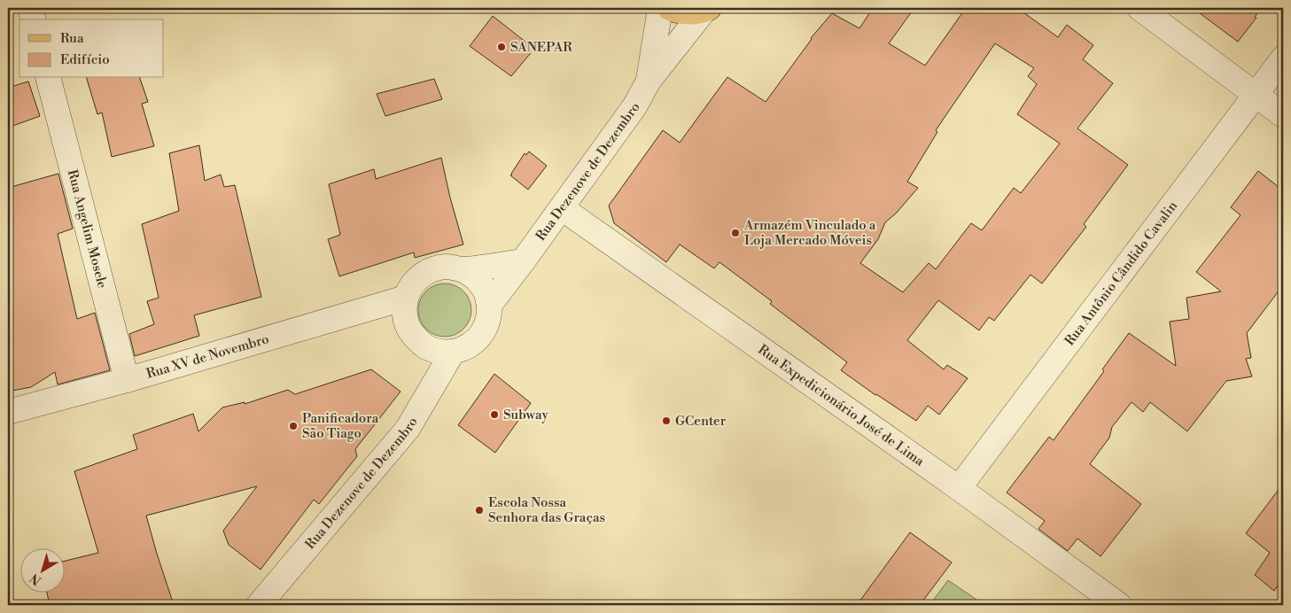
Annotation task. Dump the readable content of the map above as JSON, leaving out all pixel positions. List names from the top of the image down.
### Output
{
  "streets": {
    "street": [
      "Rua Dezenove de Dezembro",
      "Rua Angelim Mosele",
      "Rua Antônio Cândido Cavalin",
      "Rua XV de Novembro",
      "Rua Expedicionário José de Lima"
    ]
  },
  "crossings": [
    ["Rua Dezenove de Dezembro", "Rua XV de Novembro"],
    ["Rua Dezenove de Dezembro", "Rua Expedicionário José de Lima"],
    ["Rua Angelim Mosele", "Rua XV de Novembro"],
    ["Rua Antônio Cândido Cavalin", "Rua Expedicionário José de Lima"]
  ],
  "places": [
    "SANEPAR",
    "Armazém Vinculado a Loja Mercado Móveis",
    "Subway",
    "GCenter",
    "Panificadora São Tiago",
    "Escola Nossa Senhora das Graças"
  ],
  "legend": ["Rua", "Edifício"],
  "north": "bottom left"
}
